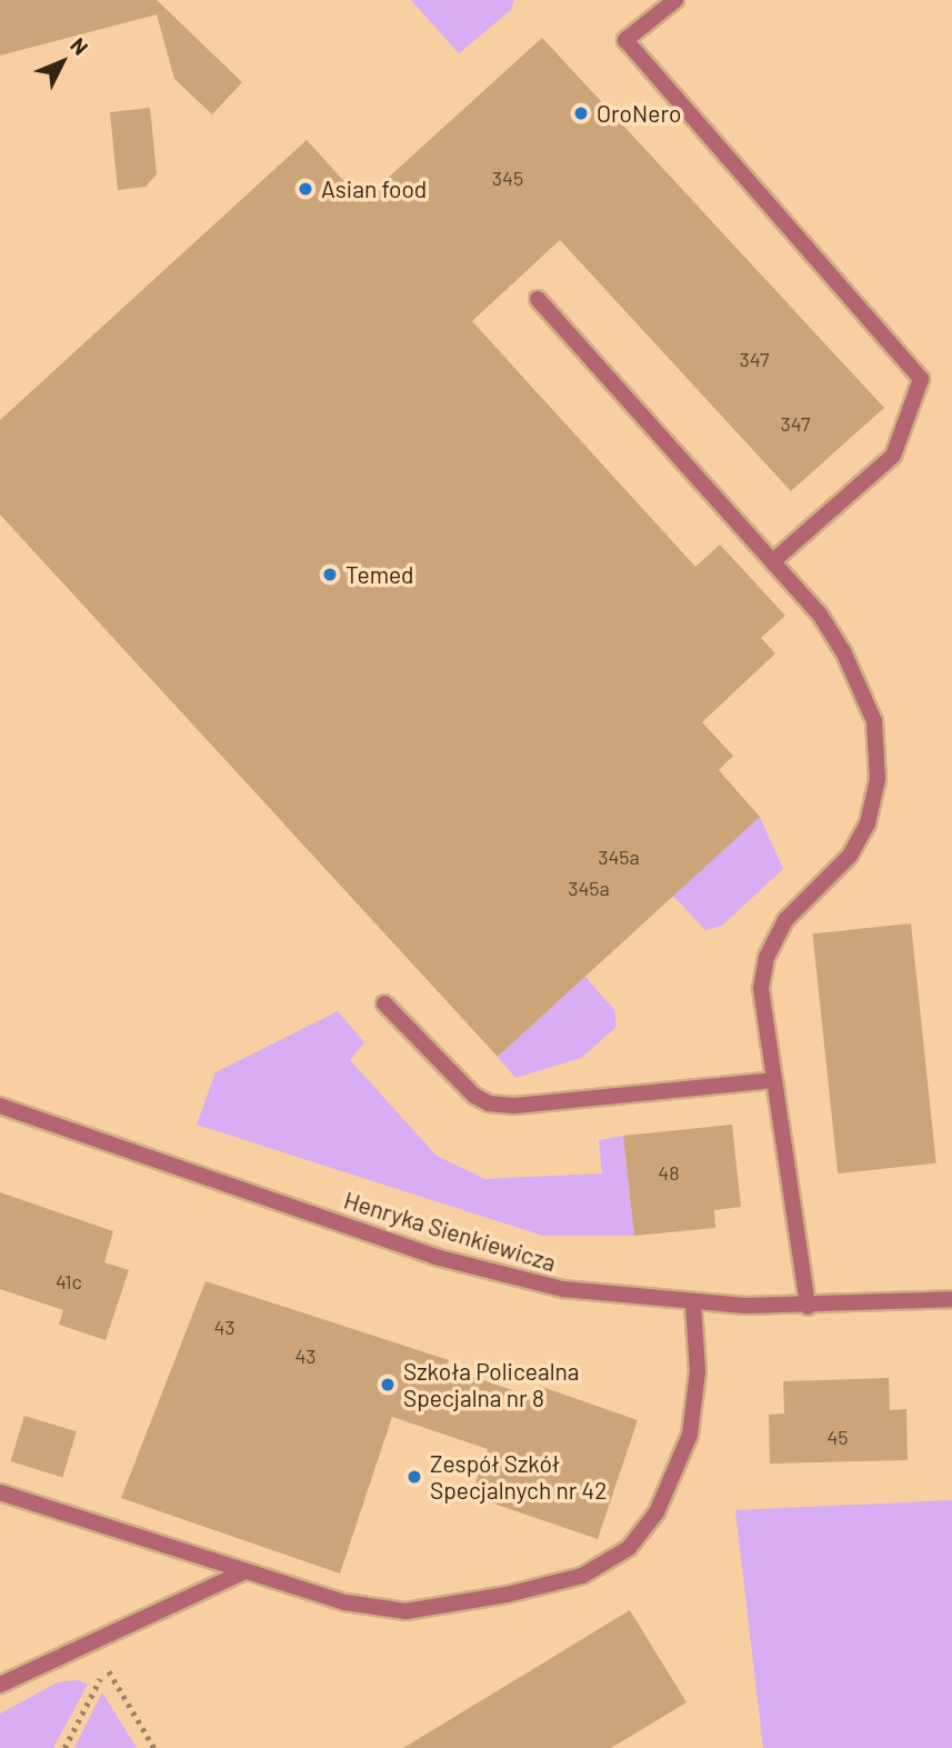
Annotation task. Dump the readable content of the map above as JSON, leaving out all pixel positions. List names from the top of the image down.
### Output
{
  "streets": {
    "street": ["Henryka Sienkiewicza"]
  },
  "places": [
    "OroNero",
    "Asian food",
    "Temed",
    "Szkoła Policealna Specjalna nr 8",
    "Zespół Szkół Specjalnych nr 42"
  ],
  "house_numbers": [
    "345",
    "347",
    "347",
    "345a",
    "345a",
    "48",
    "41c",
    "43",
    "43",
    "45"
  ],
  "north": "top right"
}
